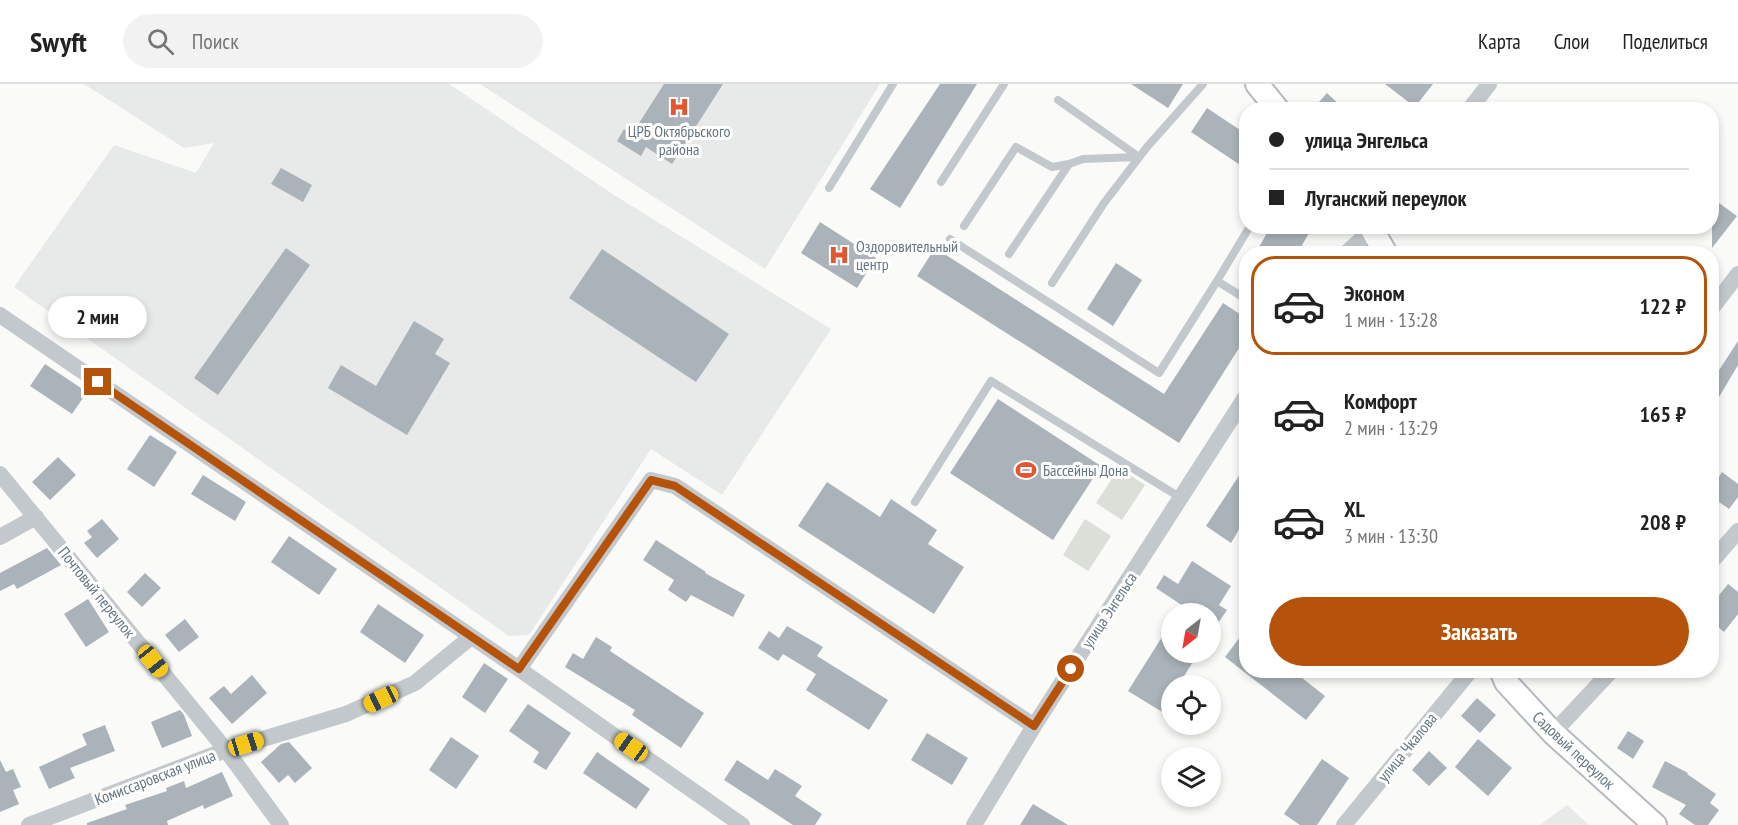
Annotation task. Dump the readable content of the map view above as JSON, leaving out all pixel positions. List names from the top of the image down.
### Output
{
  "streets": {
    "street": [
      "Почтовый переулок",
      "улица Энгельса",
      "улица Чкалова",
      "Садовый переулок",
      "Комиссаровская улица"
    ]
  },
  "crossings": [
    ["Почтовый переулок", "Комиссаровская улица"]
  ],
  "places": {
    "hospital": ["ЦРБ Октябрьского района", "Оздоровительный центр"],
    "sports": ["Бассейны Дона"]
  },
  "north": "bottom left",
  "page": {
    "header": "Swyft",
    "search": "Поиск",
    "nav": ["Карта", "Слои", "Поделиться"],
    "banner": ["улица Энгельса", "Луганский переулок"],
    "list": [
      {
        "name": "Эконом",
        "note": "1 мин · 13:28",
        "value": "122 ₽"
      },
      {
        "name": "Комфорт",
        "note": "2 мин · 13:29",
        "value": "165 ₽"
      },
      {
        "name": "XL",
        "note": "3 мин · 13:30",
        "value": "208 ₽"
      }
    ],
    "bubble": "2 мин",
    "buttons": "Заказать"
  }
}
